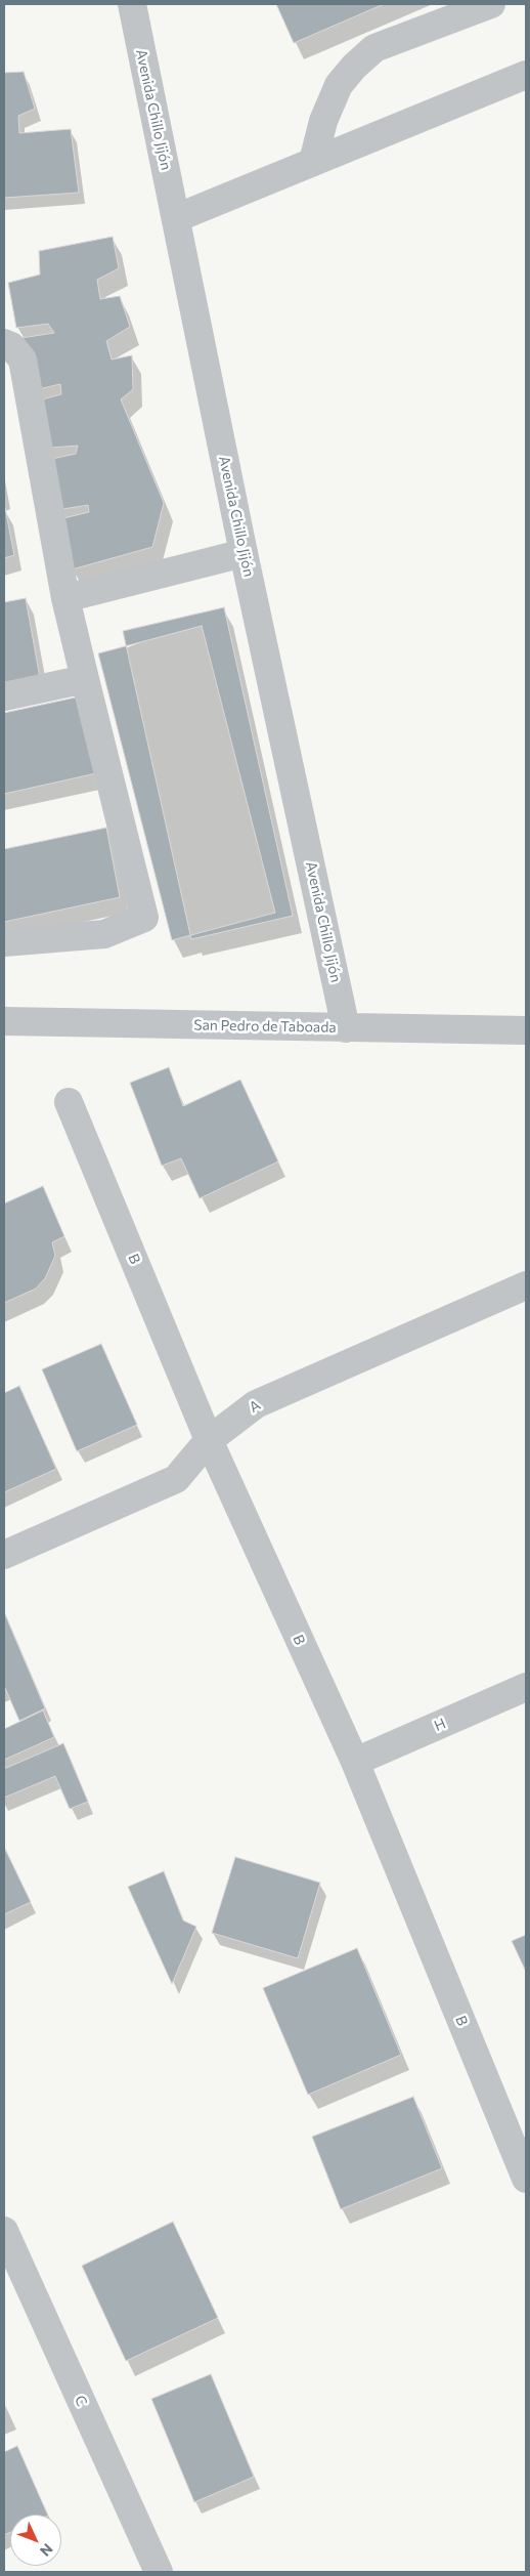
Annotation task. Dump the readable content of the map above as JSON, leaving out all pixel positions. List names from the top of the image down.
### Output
{
  "streets": {
    "street": [
      "Avenida Chillo Jijón",
      "San Pedro de Taboada",
      "B",
      "A",
      "H",
      "C"
    ]
  },
  "crossings": [
    ["Avenida Chillo Jijón", "San Pedro de Taboada"],
    ["B", "A"],
    ["B", "H"]
  ],
  "north": "bottom right"
}
